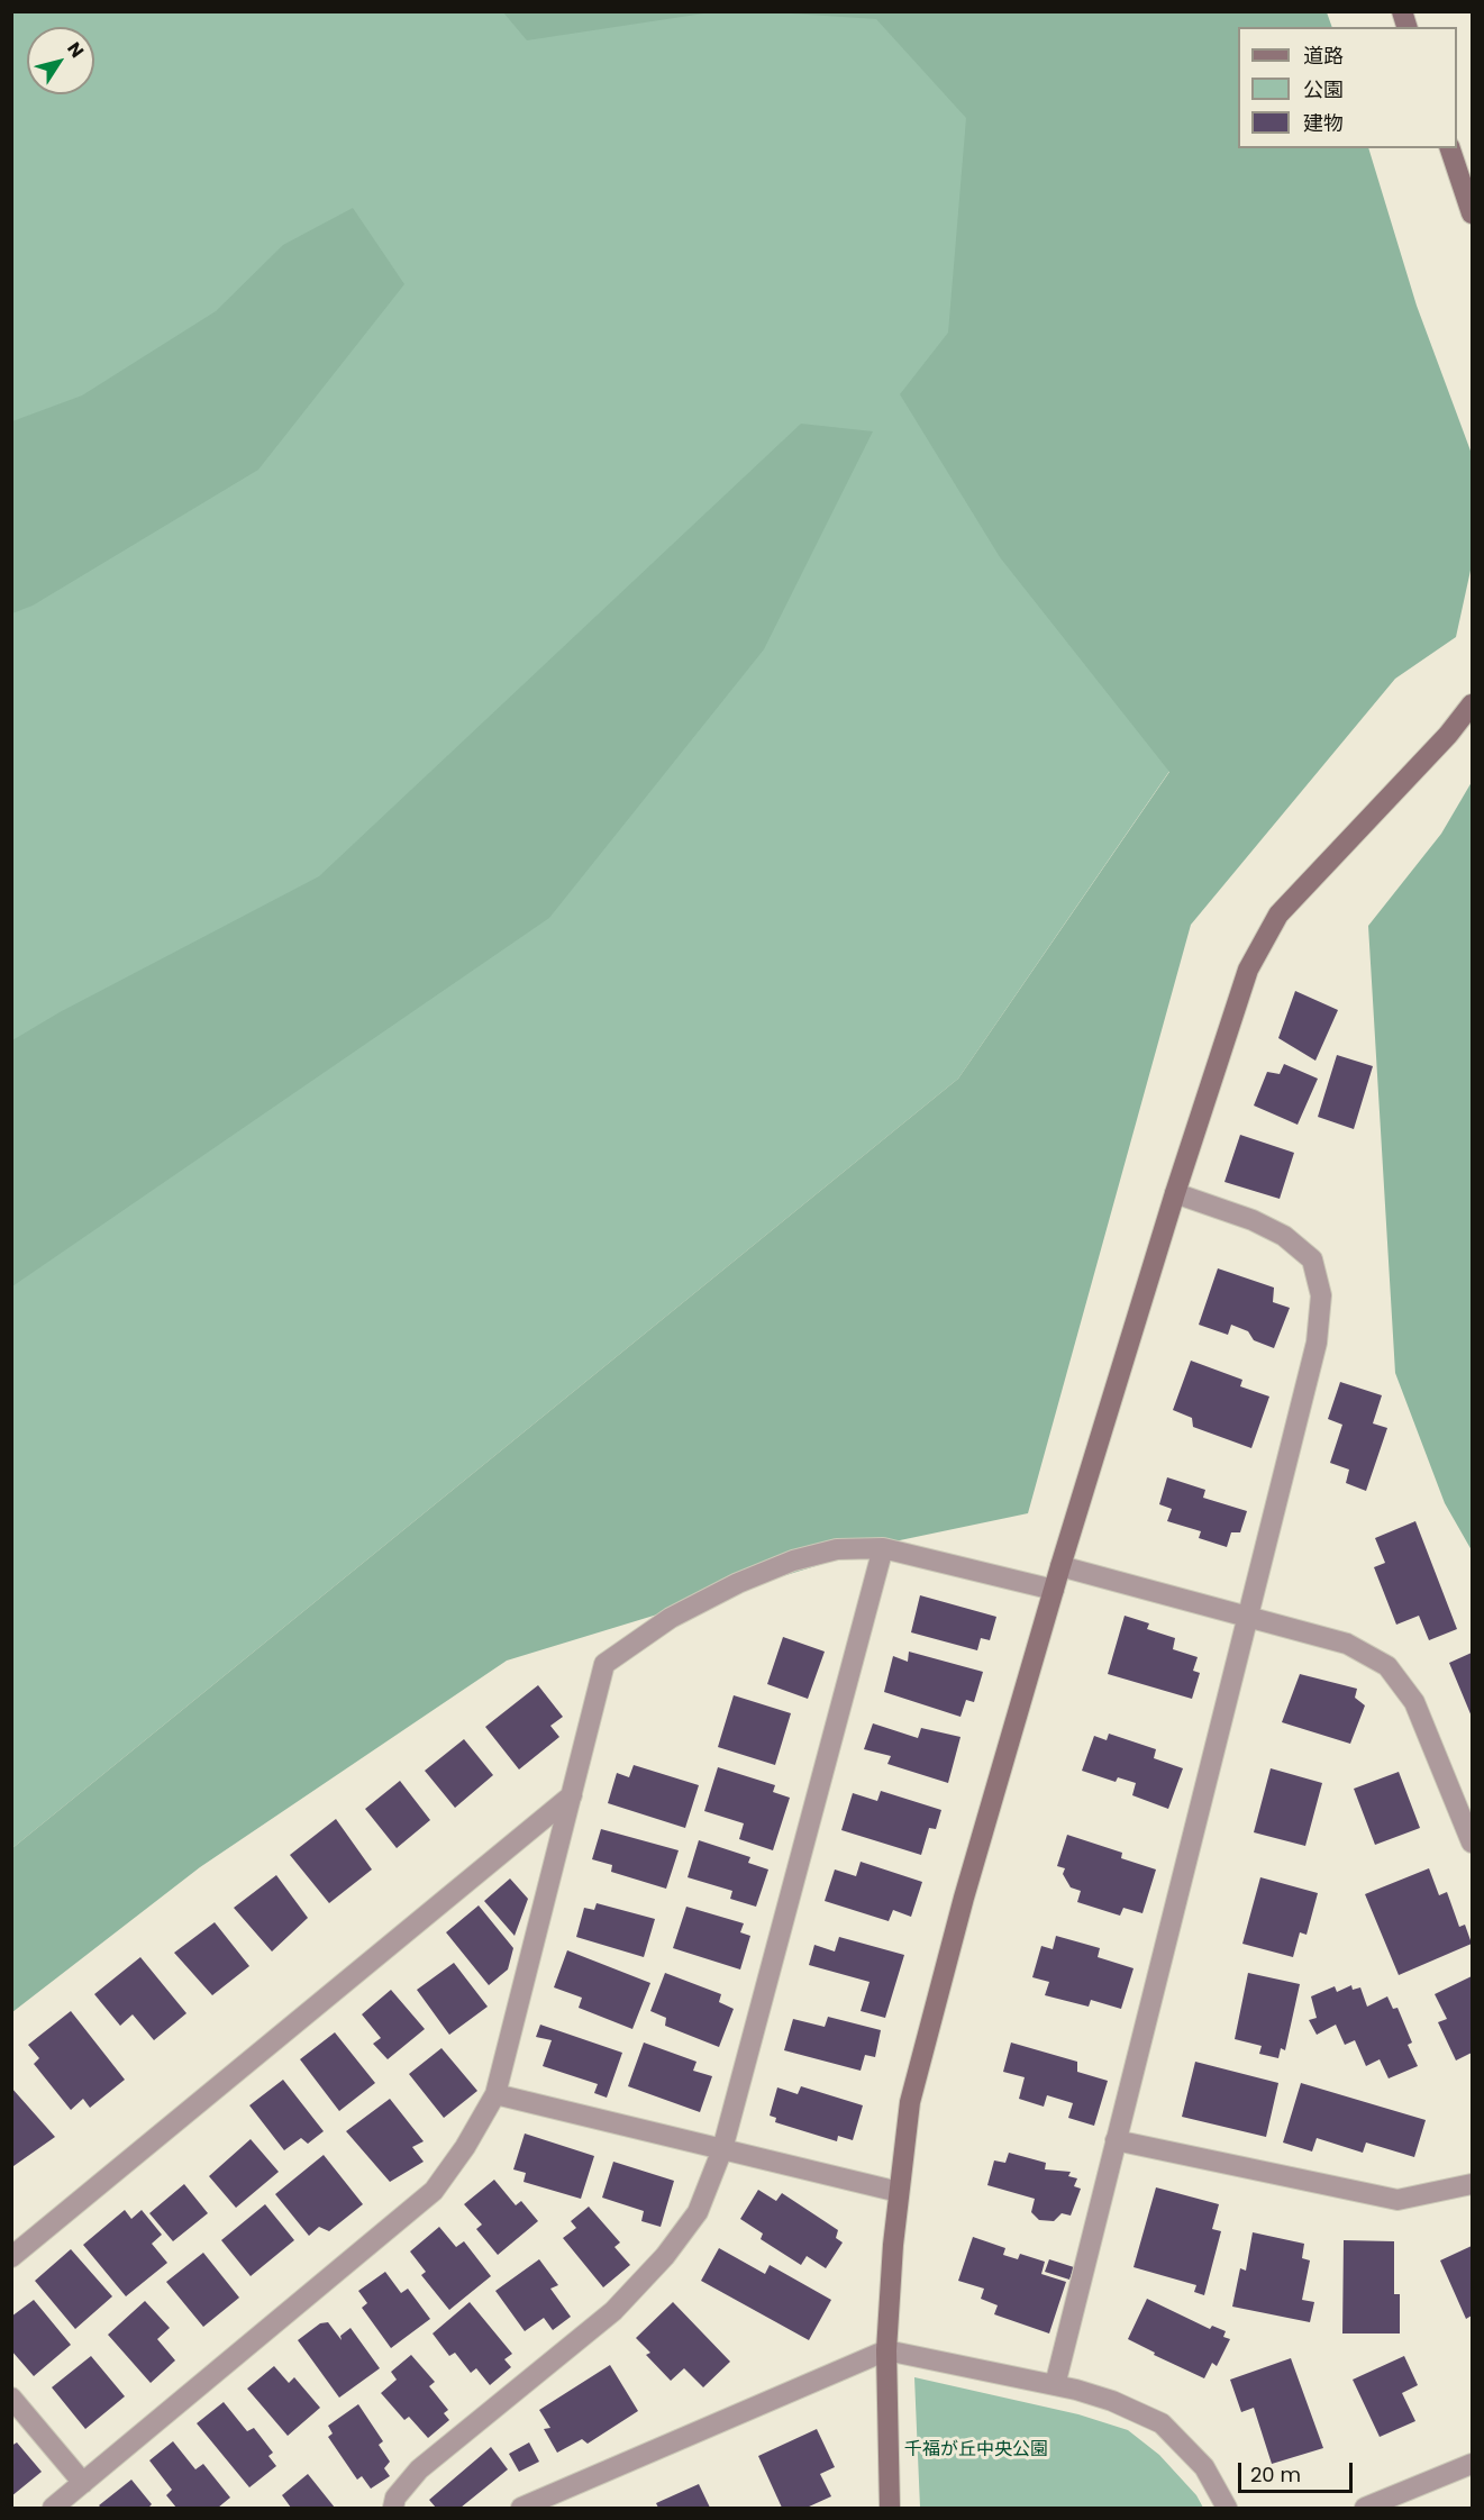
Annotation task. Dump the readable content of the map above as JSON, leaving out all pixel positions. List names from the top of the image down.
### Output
{
  "parks": ["千福が丘中央公園"],
  "legend": ["道路", "公園", "建物"],
  "scale_bar": "20 m",
  "north": "top right"
}
